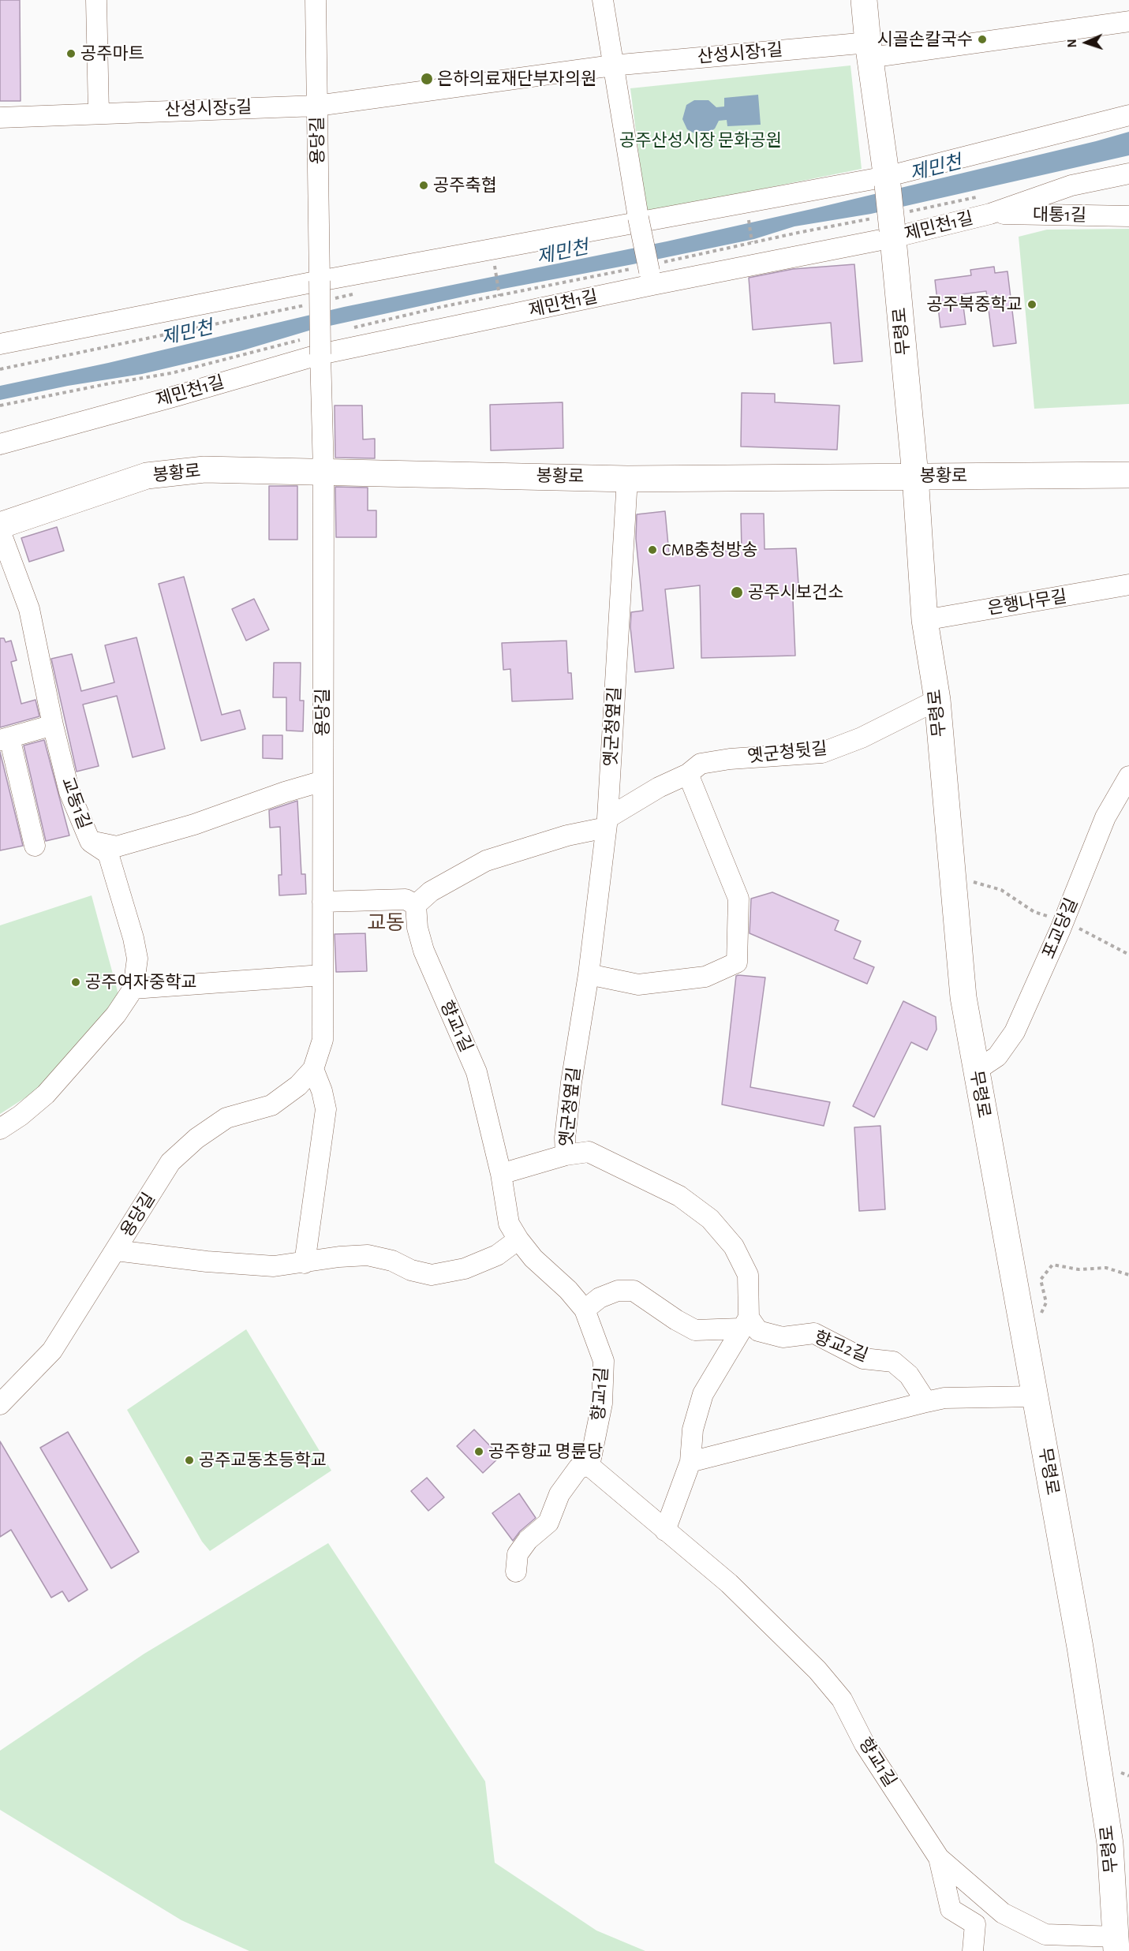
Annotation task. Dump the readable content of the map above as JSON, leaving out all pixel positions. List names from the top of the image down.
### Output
{
  "streets": {
    "main road": ["무령로", "봉황로"],
    "street": [
      "산성시장1길",
      "산성시장5길",
      "용당길",
      "대통1길",
      "제민천1길",
      "은행나무길",
      "옛군청옆길",
      "옛군청뒷길",
      "교동1길",
      "포교당길",
      "향교1길",
      "향교2길"
    ]
  },
  "crossings": [
    ["산성시장1길", "산성시장5길"],
    ["산성시장1길", "용당길"],
    ["산성시장5길", "용당길"],
    ["용당길", "제민천1길"],
    ["용당길", "봉황로"],
    ["용당길", "교동1길"],
    ["대통1길", "제민천1길"],
    ["제민천1길", "무령로"],
    ["무령로", "봉황로"],
    ["무령로", "은행나무길"],
    ["무령로", "옛군청뒷길"],
    ["무령로", "포교당길"],
    ["무령로", "향교1길"],
    ["봉황로", "옛군청옆길"],
    ["옛군청옆길", "옛군청뒷길"],
    ["옛군청뒷길", "향교1길"]
  ],
  "districts": ["교동"],
  "water": ["제민천"],
  "parks": ["공주산성시장 문화공원"],
  "places": [
    "시골손칼국수",
    "공주마트",
    "은하의료재단부자의원",
    "공주축협",
    "공주북중학교",
    "CMB충청방송",
    "공주시보건소",
    "공주여자중학교",
    "공주향교 명륜당",
    "공주교동초등학교"
  ],
  "north": "left"
}
